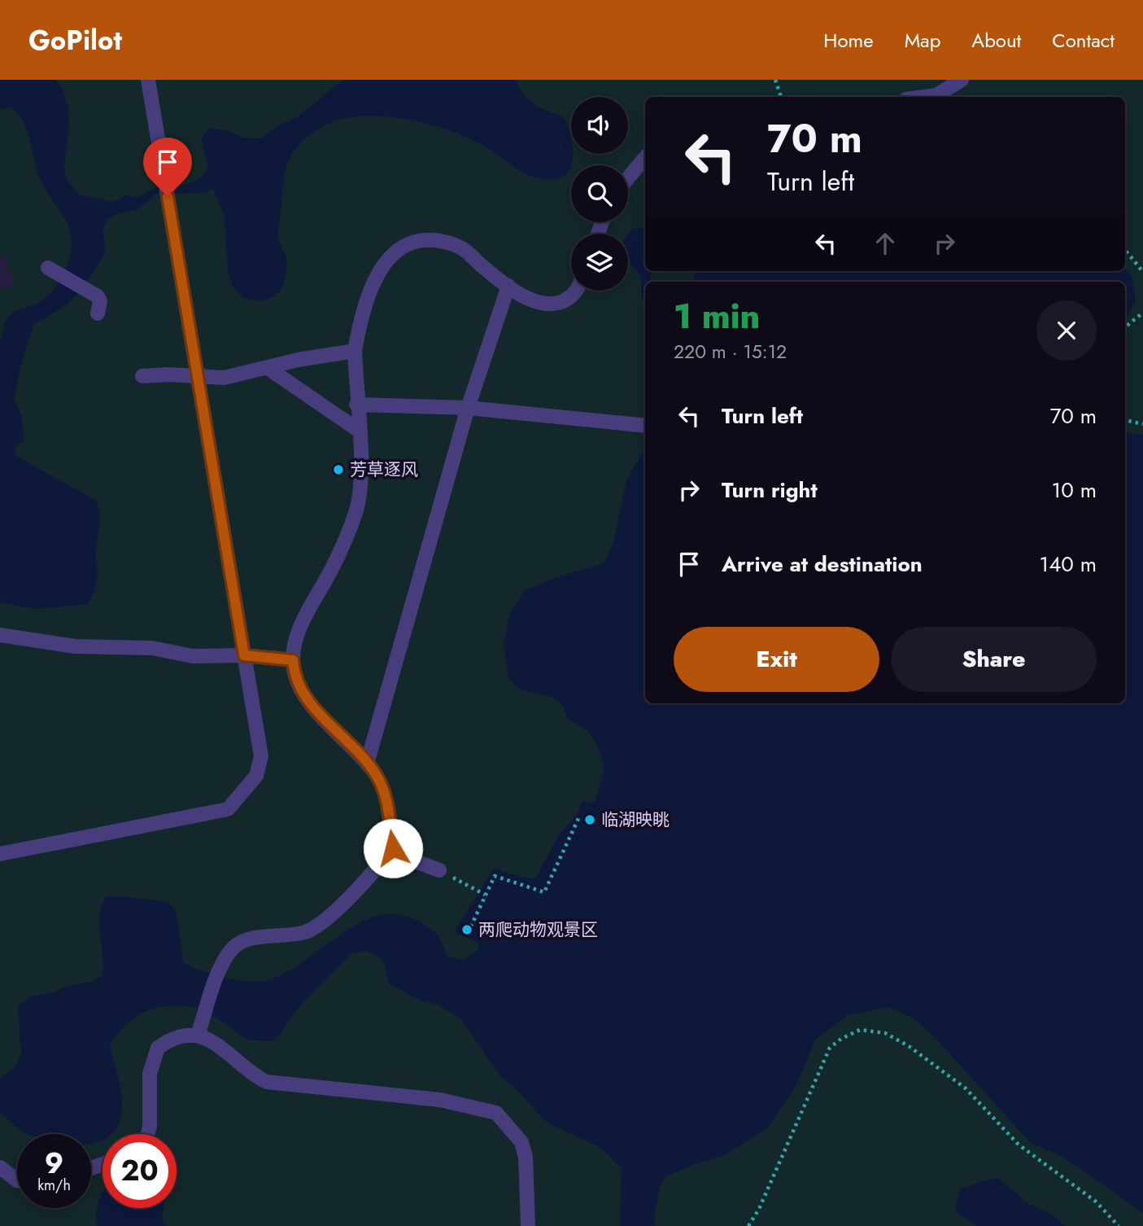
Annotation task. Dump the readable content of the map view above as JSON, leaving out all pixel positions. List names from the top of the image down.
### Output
{
  "places": ["芳草逐风", "临湖映眺", "两爬动物观景区"],
  "page": {
    "header": "GoPilot",
    "nav": [
      "Home",
      "Map",
      "About",
      "Contact"
    ],
    "turn": ["70 m", "Turn left"],
    "heading": ["1 min", "220 m · 15:12"],
    "list": [
      {
        "name": "Turn left",
        "value": "70 m"
      },
      {
        "name": "Turn right",
        "value": "10 m"
      },
      {
        "name": "Arrive at destination",
        "value": "140 m"
      }
    ],
    "buttons": ["Exit", "Share"],
    "speed": "9 km/h",
    "limit": "20"
  }
}
